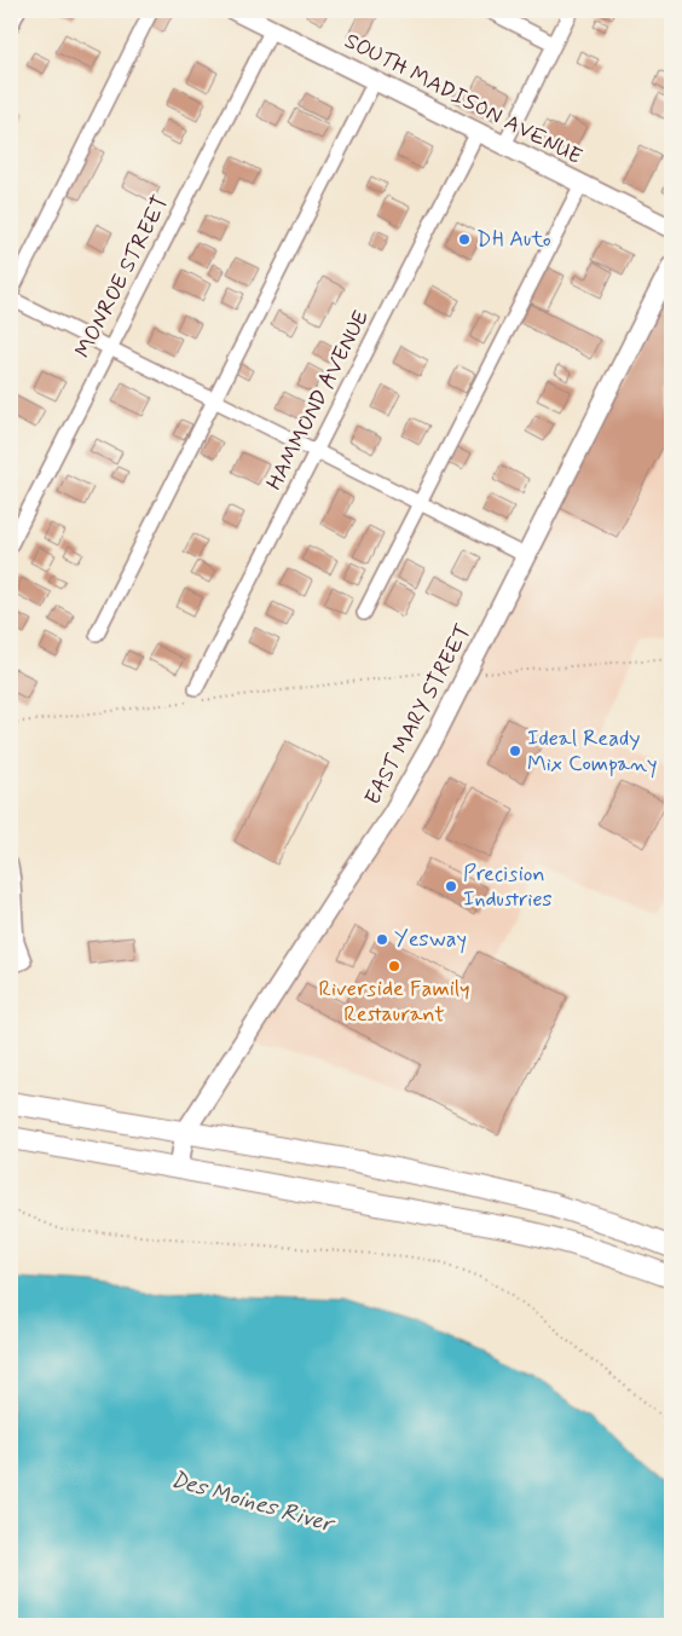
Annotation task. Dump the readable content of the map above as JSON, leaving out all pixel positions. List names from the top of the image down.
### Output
{
  "streets": {
    "main road": ["SOUTH MADISON AVENUE", "EAST MARY STREET"],
    "street": ["MONROE STREET", "HAMMOND AVENUE"]
  },
  "crossings": [
    ["SOUTH MADISON AVENUE", "MONROE STREET"],
    ["SOUTH MADISON AVENUE", "HAMMOND AVENUE"]
  ],
  "water": ["Des Moines River"],
  "places": [
    "DH Auto",
    "Ideal Ready Mix Company",
    "Precision Industries",
    "Yesway",
    "Riverside Family Restaurant"
  ]
}
